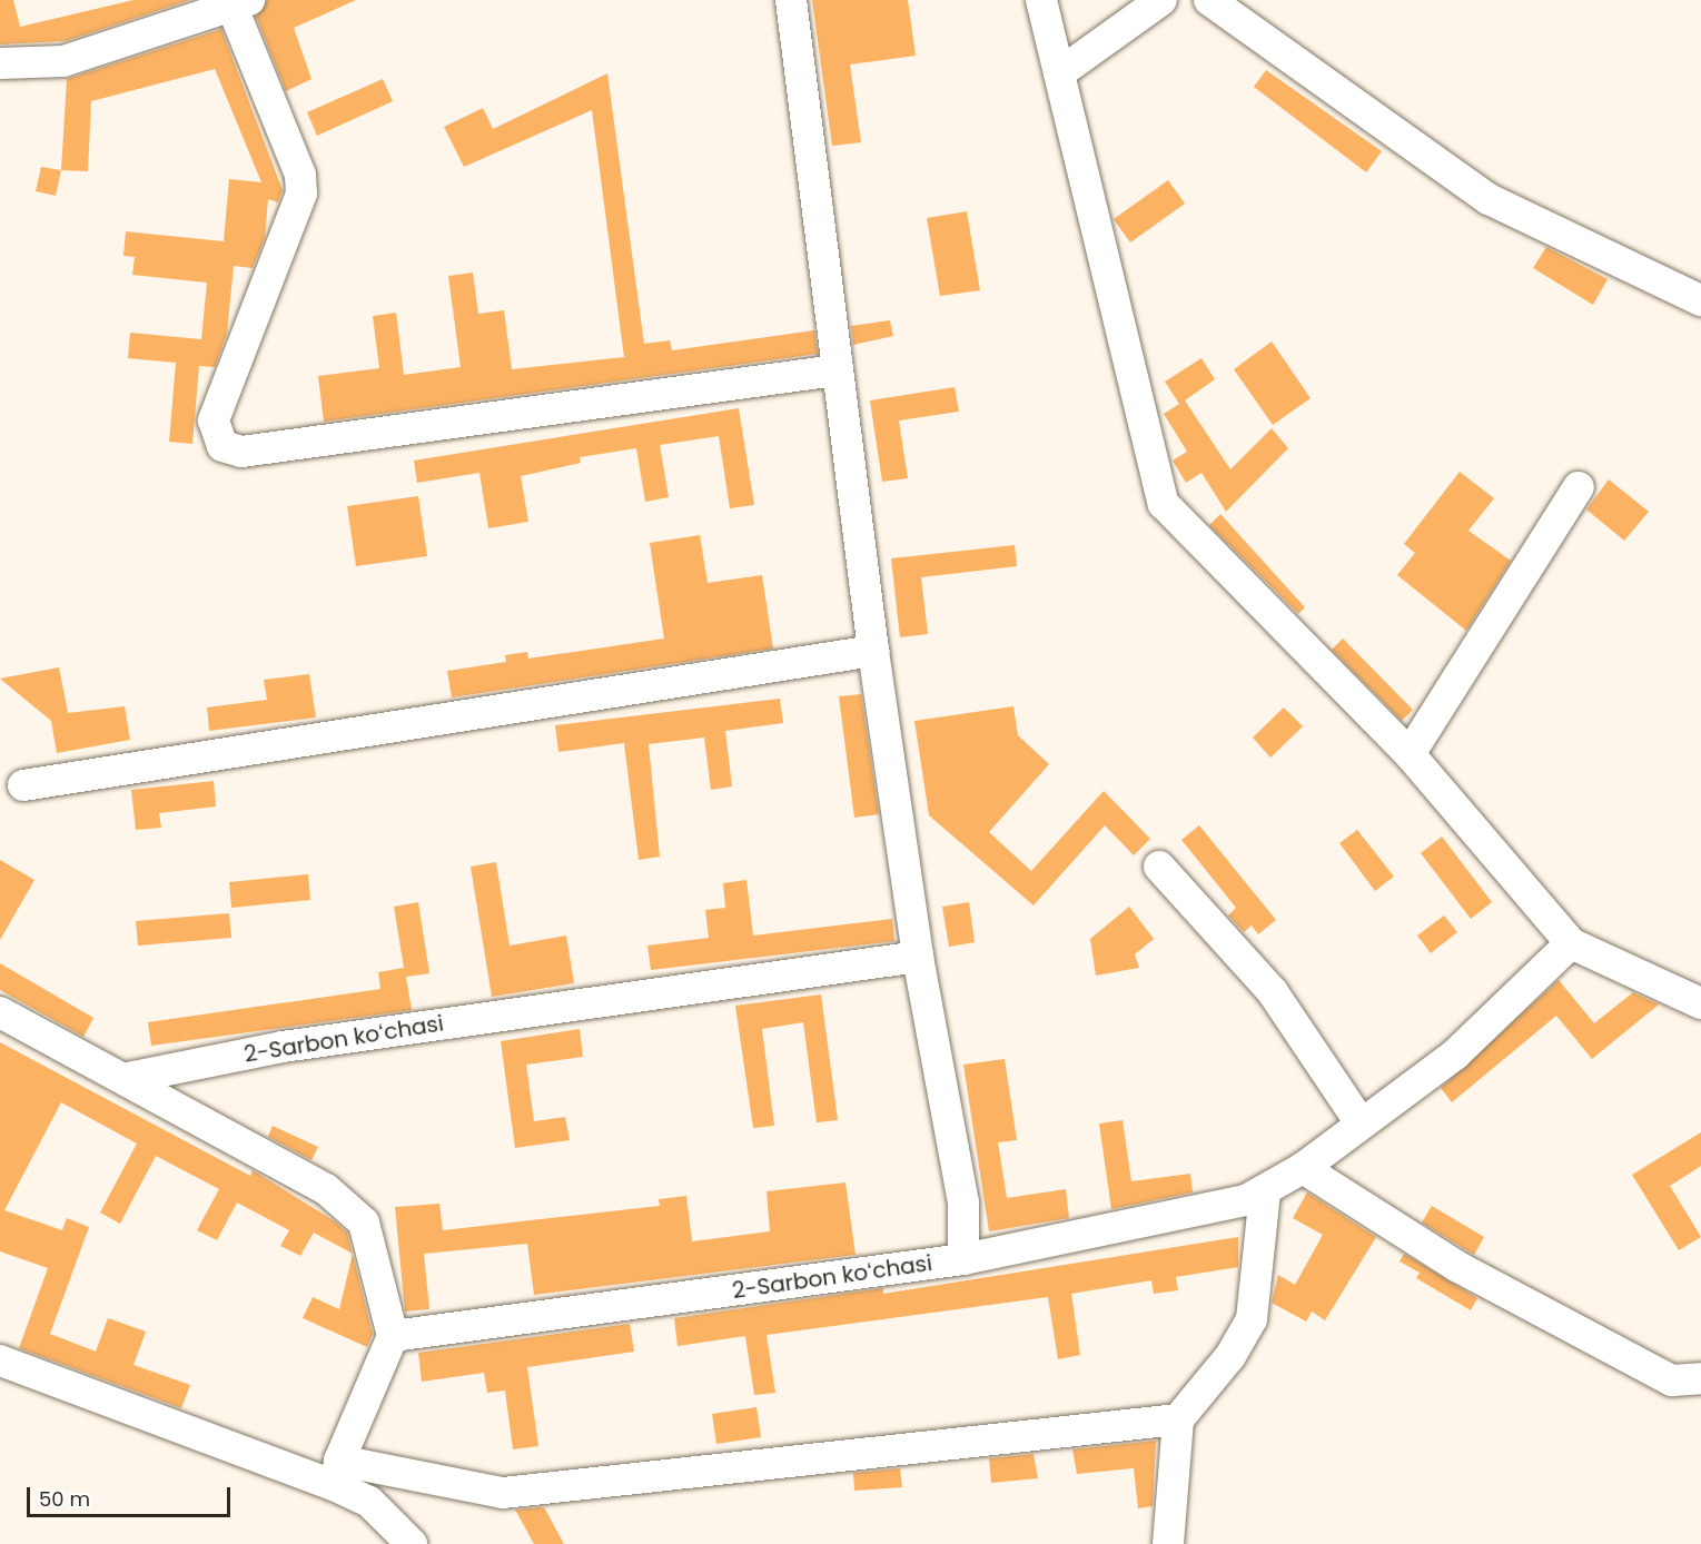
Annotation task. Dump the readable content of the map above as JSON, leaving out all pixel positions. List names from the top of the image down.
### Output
{
  "streets": {
    "street": ["2-Sarbon koʻchasi"]
  },
  "scale_bar": "50 m"
}
